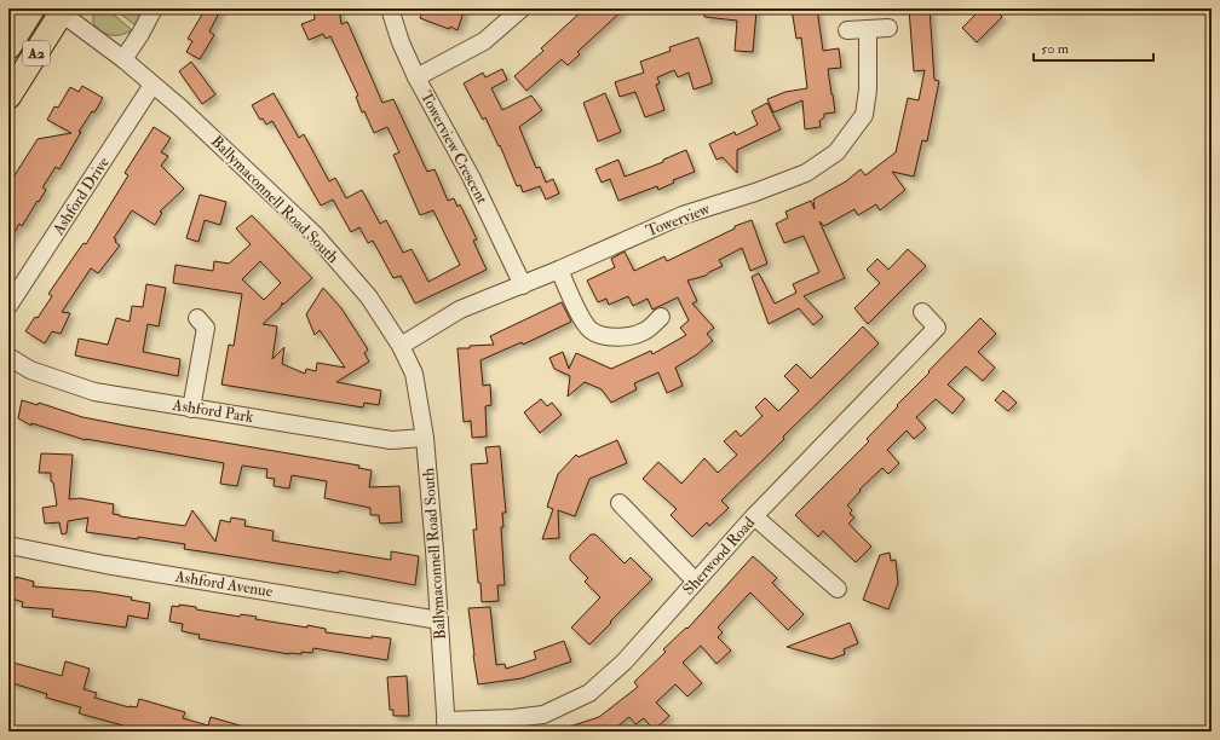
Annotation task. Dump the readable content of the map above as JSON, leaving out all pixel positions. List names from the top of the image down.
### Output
{
  "streets": {
    "highway": ["A2"],
    "street": [
      "Towerview Crescent",
      "Ashford Drive",
      "Ballymaconnell Road South",
      "Towerview",
      "Ashford Park",
      "Sherwood Road",
      "Ashford Avenue"
    ]
  },
  "crossings": [
    ["A2", "Ballymaconnell Road South"],
    ["Towerview Crescent", "Towerview"],
    ["Ashford Drive", "Ballymaconnell Road South"],
    ["Ballymaconnell Road South", "Towerview"],
    ["Ballymaconnell Road South", "Ashford Park"],
    ["Ballymaconnell Road South", "Sherwood Road"],
    ["Ballymaconnell Road South", "Ashford Avenue"]
  ],
  "scale_bar": "50 m"
}
